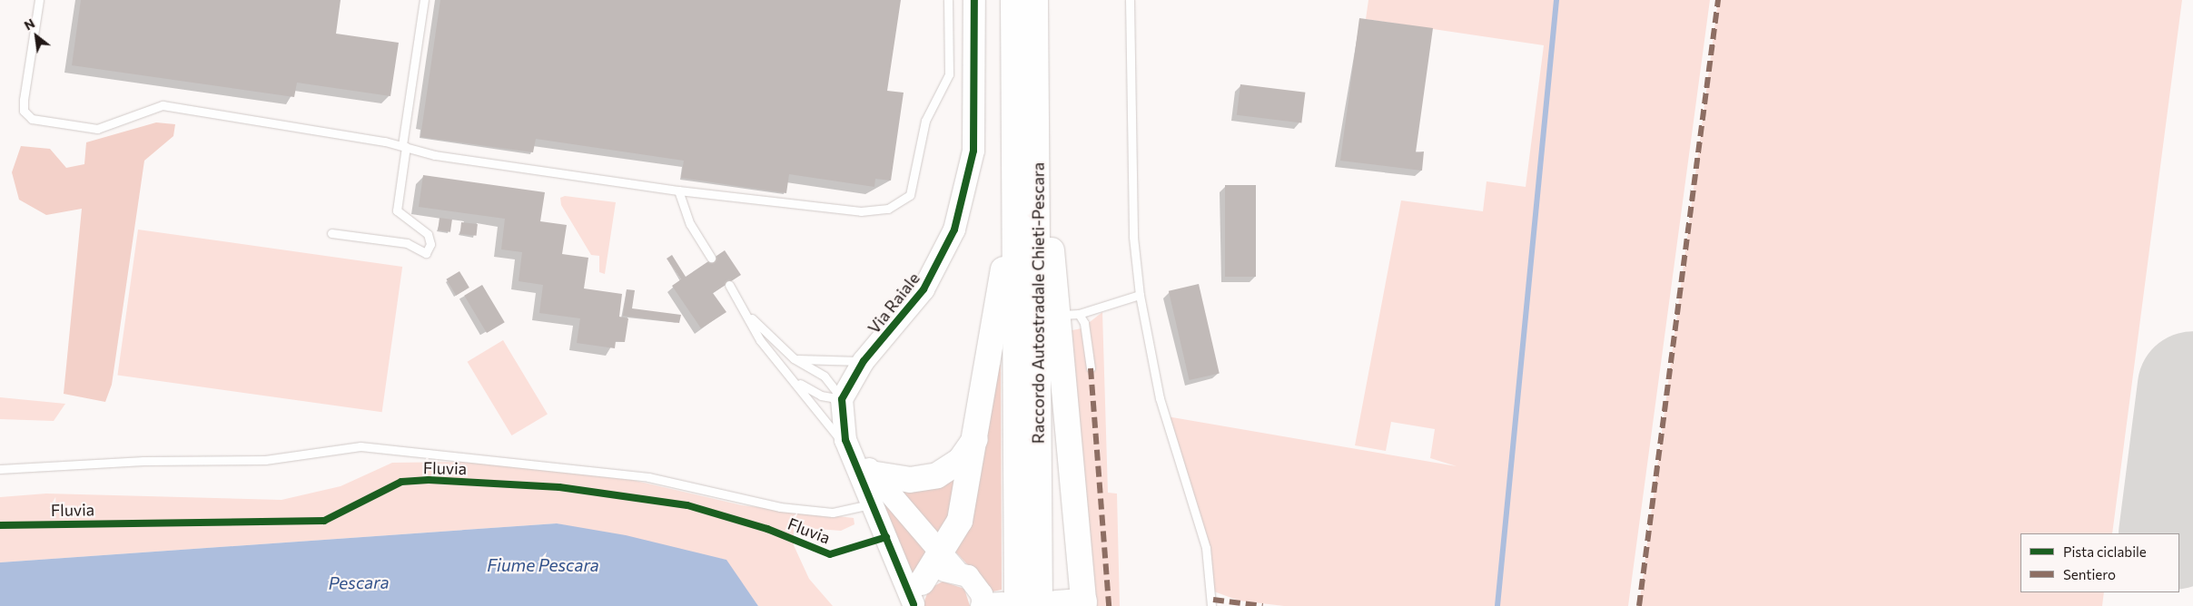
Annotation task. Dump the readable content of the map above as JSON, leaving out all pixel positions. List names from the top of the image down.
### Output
{
  "streets": {
    "highway": ["Raccordo Autostradale Chieti-Pescara"],
    "street": ["Via Raiale"],
    "cycle path": ["Fluvia"]
  },
  "water": ["Fiume Pescara", "Pescara"],
  "legend": ["Pista ciclabile", "Sentiero"],
  "north": "top left"
}
